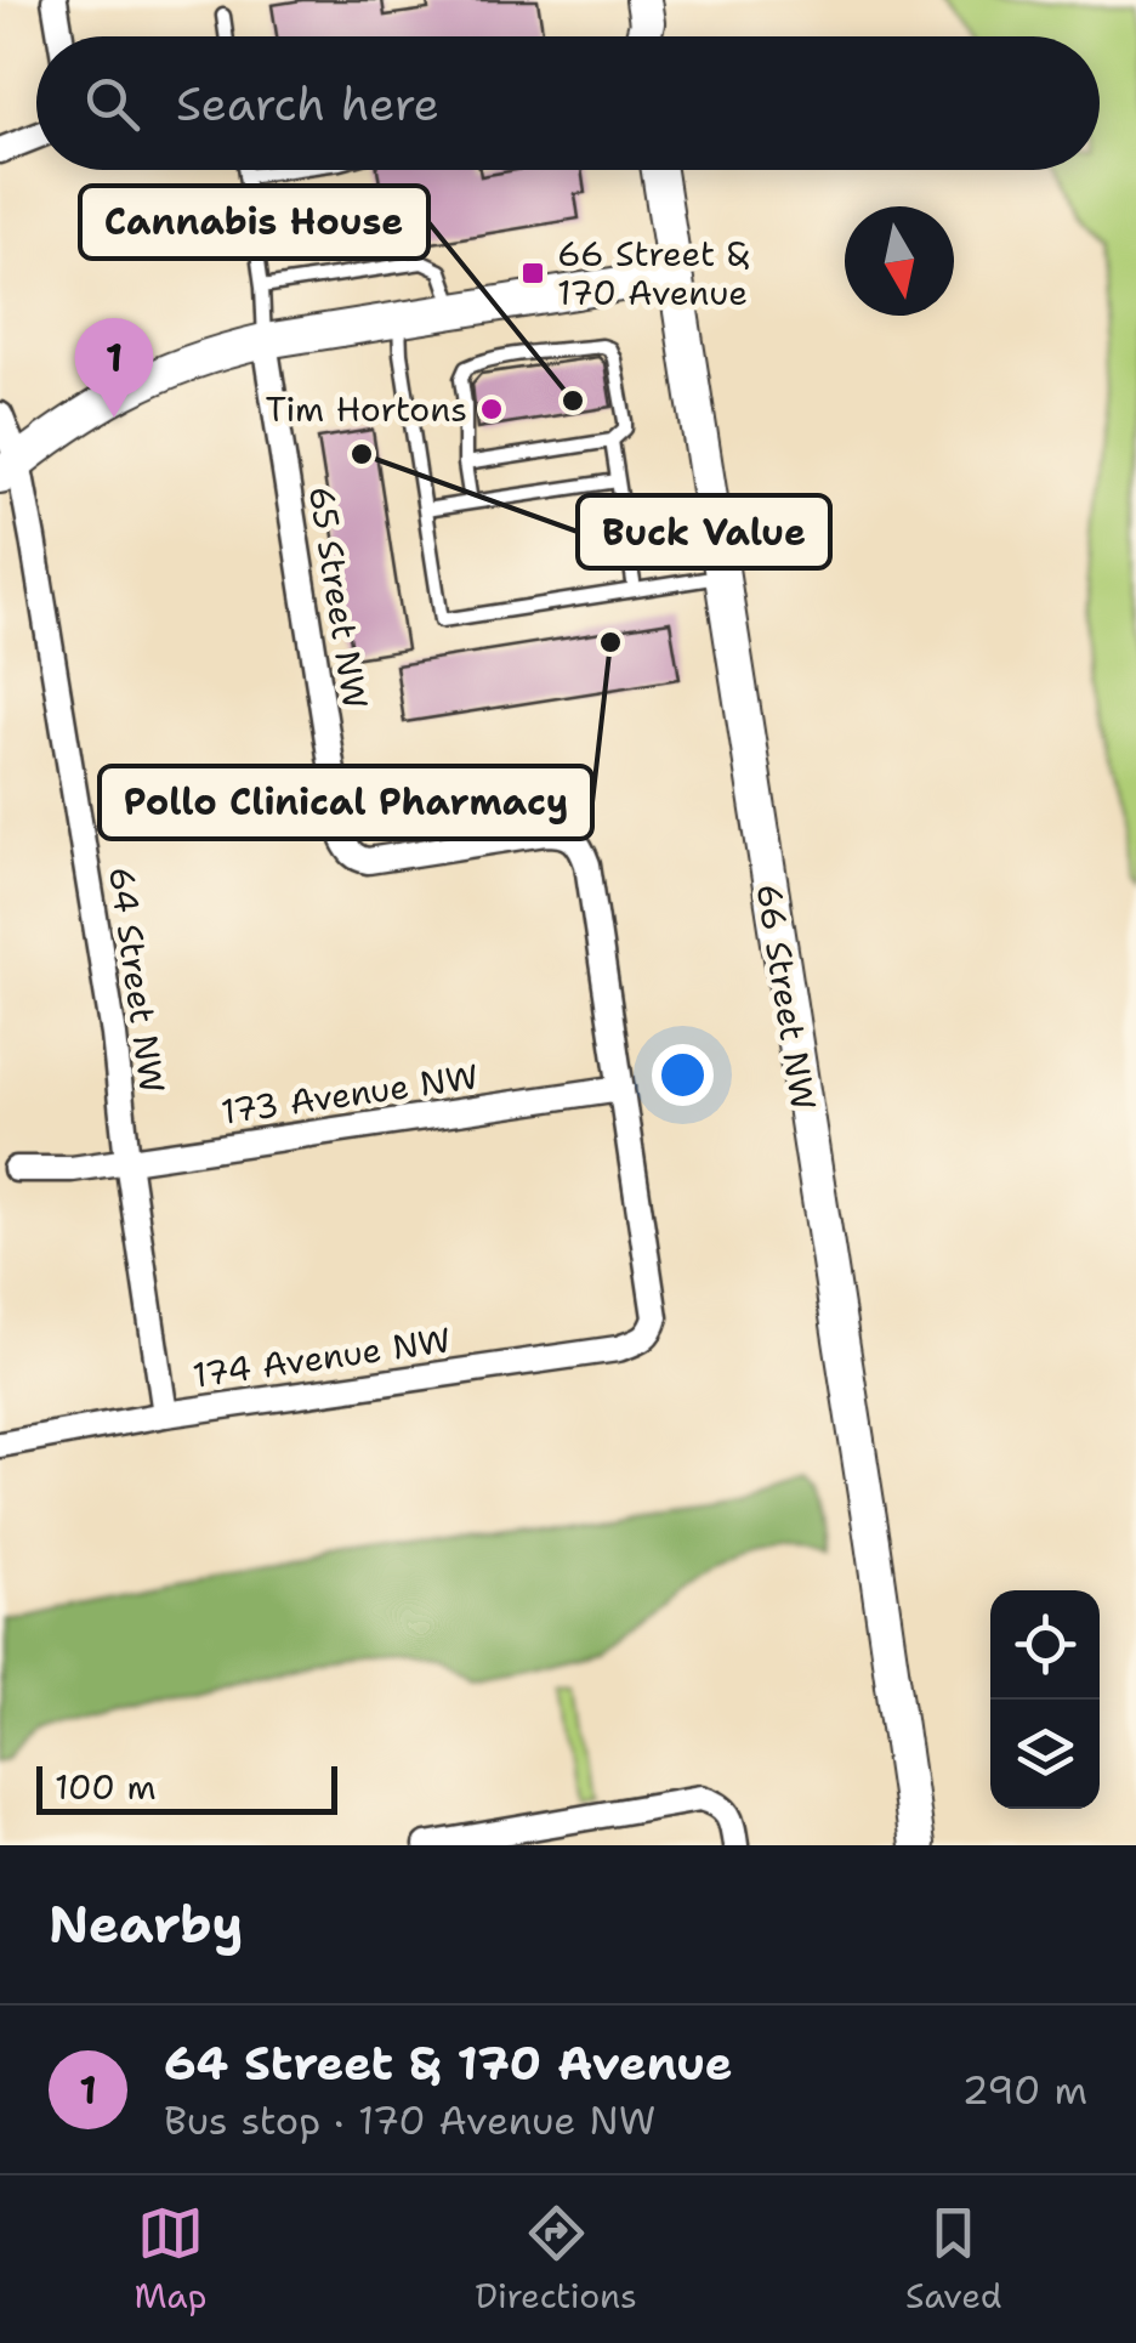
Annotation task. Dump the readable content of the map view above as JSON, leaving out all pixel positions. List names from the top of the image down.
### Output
{
  "streets": {
    "main road": ["66 Street NW"],
    "street": [
      "65 Street NW",
      "64 Street NW",
      "173 Avenue NW",
      "174 Avenue NW"
    ]
  },
  "crossings": [
    ["65 Street NW", "173 Avenue NW"],
    ["65 Street NW", "174 Avenue NW"],
    ["64 Street NW", "173 Avenue NW"],
    ["64 Street NW", "174 Avenue NW"],
    ["173 Avenue NW", "174 Avenue NW"]
  ],
  "places": {
    "transit": ["66 Street & 170 Avenue"],
    "other": [
      "Cannabis House",
      "Tim Hortons",
      "Buck Value",
      "Pollo Clinical Pharmacy"
    ]
  },
  "scale_bar": "100 m",
  "north": "bottom",
  "page": {
    "search": "Search here",
    "pins": "1",
    "scale": "100 m",
    "heading": "Nearby",
    "list": [
      {
        "mark": "1",
        "name": "64 Street & 170 Avenue",
        "note": "Bus stop · 170 Avenue NW",
        "value": "290 m"
      }
    ],
    "nav": ["Map", "Directions", "Saved"]
  }
}
